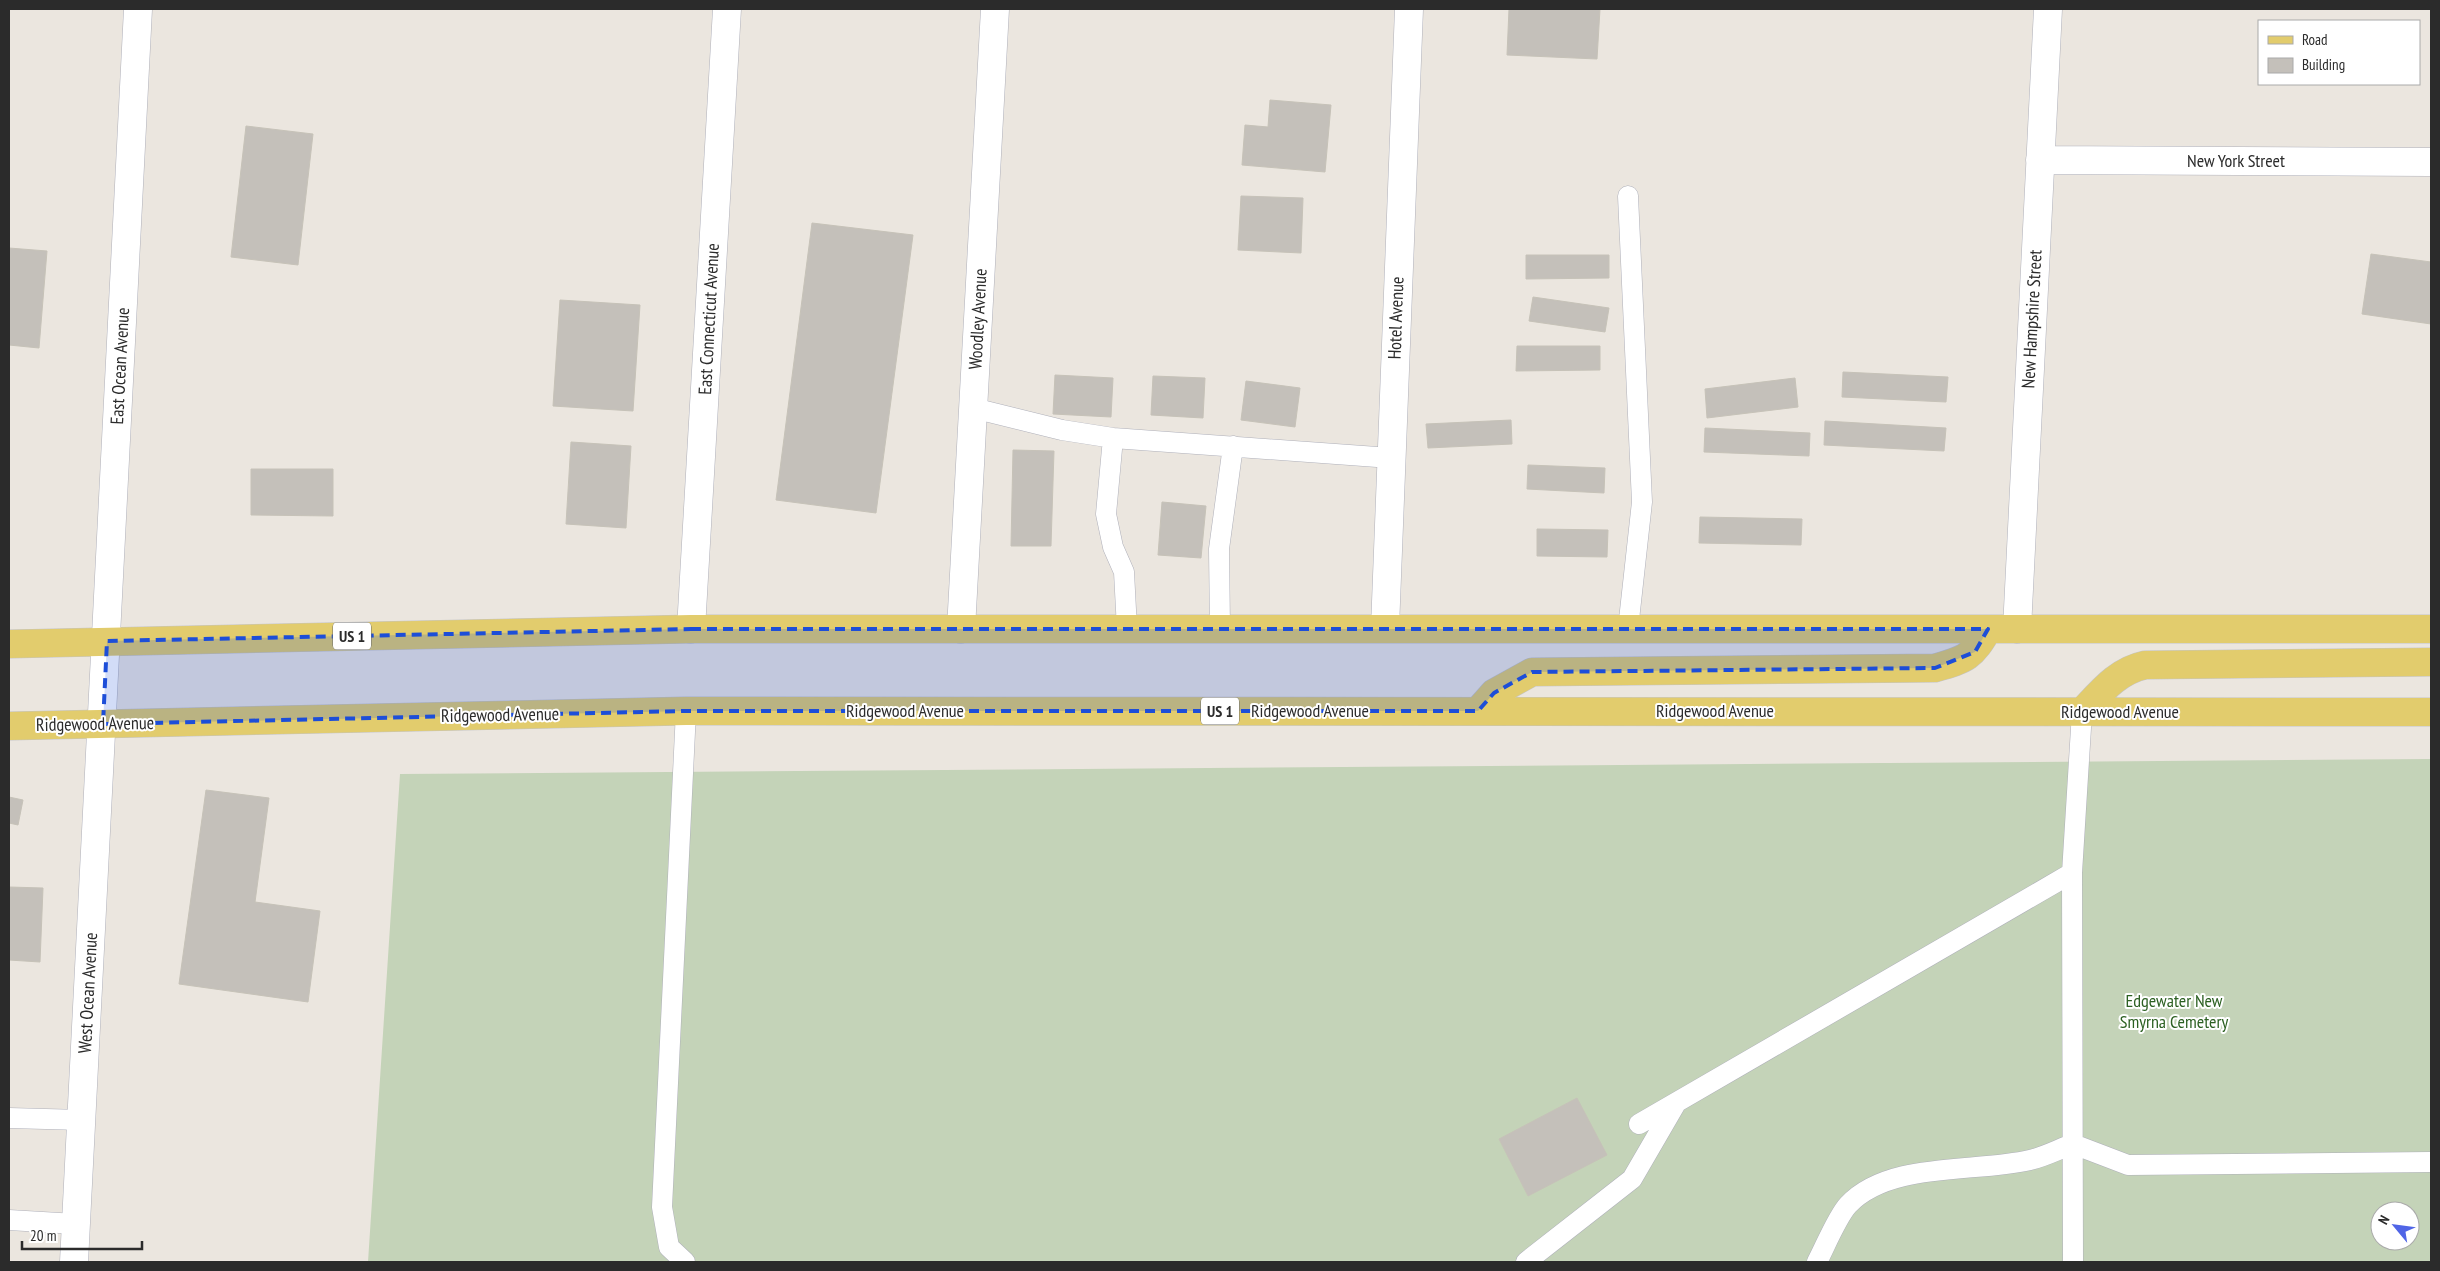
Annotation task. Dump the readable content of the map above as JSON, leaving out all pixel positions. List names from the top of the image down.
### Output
{
  "streets": {
    "main road": ["US 1", "Ridgewood Avenue"],
    "street": [
      "New York Street",
      "Hotel Avenue",
      "East Connecticut Avenue",
      "Woodley Avenue",
      "New Hampshire Street",
      "East Ocean Avenue",
      "West Ocean Avenue"
    ]
  },
  "crossings": [
    ["New York Street", "New Hampshire Street"],
    ["Hotel Avenue", "US 1"],
    ["East Connecticut Avenue", "US 1"],
    ["Woodley Avenue", "US 1"],
    ["New Hampshire Street", "US 1"],
    ["East Ocean Avenue", "US 1"],
    ["East Ocean Avenue", "Ridgewood Avenue"],
    ["East Ocean Avenue", "West Ocean Avenue"],
    ["Ridgewood Avenue", "West Ocean Avenue"]
  ],
  "parks": ["Edgewater New Smyrna Cemetery"],
  "legend": ["Road", "Building"],
  "scale_bar": "20 m",
  "north": "top left"
}
